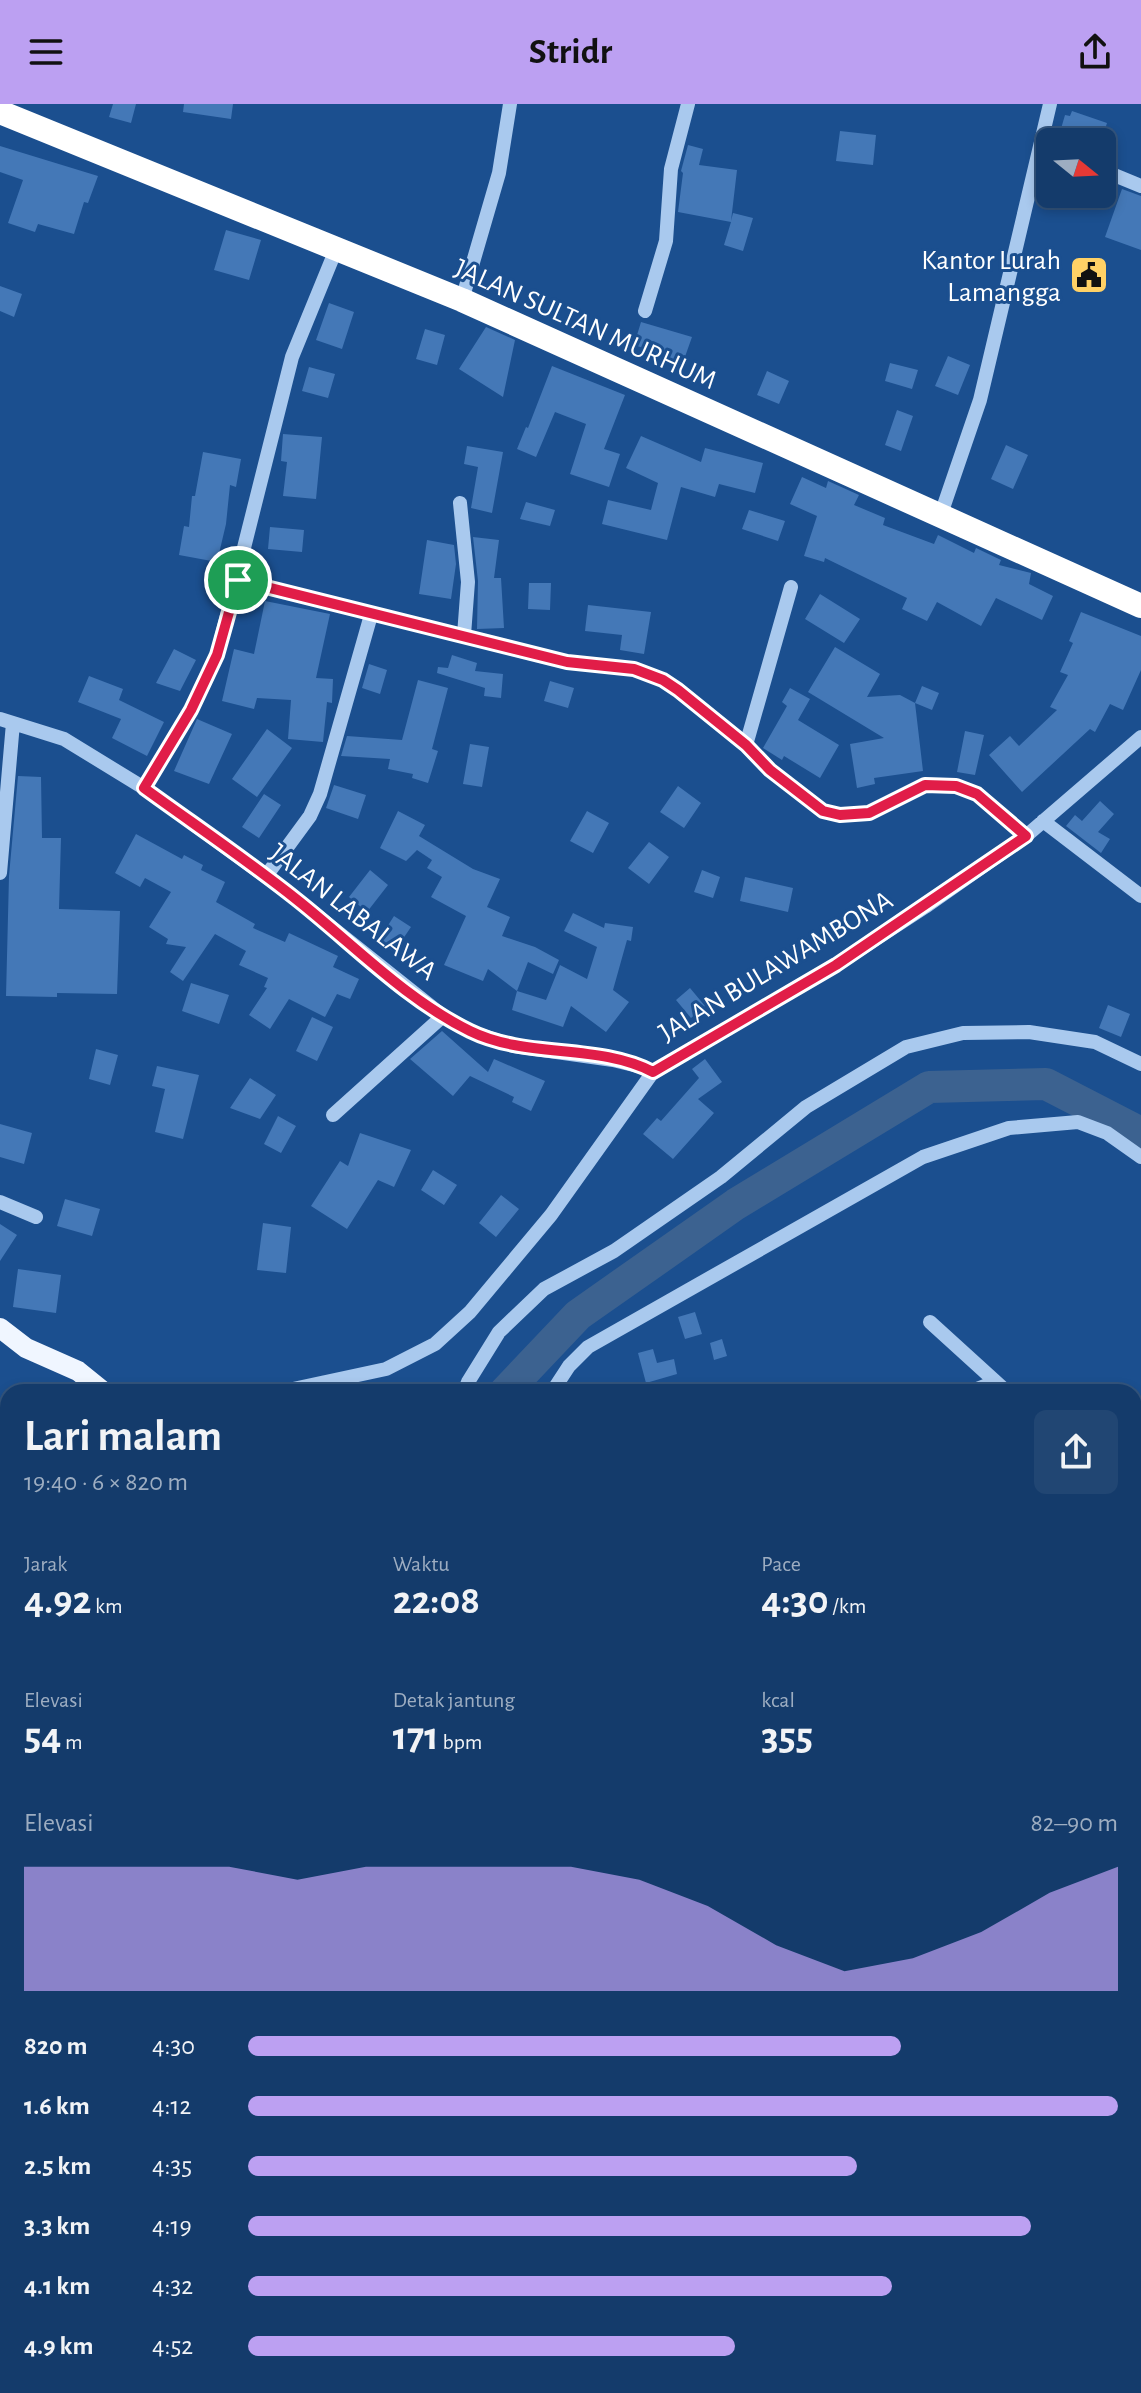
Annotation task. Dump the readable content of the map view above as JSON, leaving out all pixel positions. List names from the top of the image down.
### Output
{
  "streets": {
    "highway": ["JALAN SULTAN MURHUM"],
    "street": ["JALAN LABALAWA", "JALAN BULAWAMBONA"]
  },
  "crossings": [
    ["JALAN LABALAWA", "JALAN BULAWAMBONA"]
  ],
  "places": {
    "public building": ["Kantor Lurah Lamangga"]
  },
  "north": "right",
  "page": {
    "header": "Stridr",
    "heading": ["Lari malam", "19:40 · 6 × 820 m"],
    "stats": [
      ["Jarak", "4.92 km"],
      ["Waktu", "22:08"],
      ["Pace", "4:30 /km"],
      ["Elevasi", "54 m"],
      ["Detak jantung", "171 bpm"],
      ["kcal", "355"]
    ],
    "chart": ["Elevasi", "82–90 m"],
    "list": [
      {
        "name": "820 m",
        "note": "4:30"
      },
      {
        "name": "1.6 km",
        "note": "4:12"
      },
      {
        "name": "2.5 km",
        "note": "4:35"
      },
      {
        "name": "3.3 km",
        "note": "4:19"
      },
      {
        "name": "4.1 km",
        "note": "4:32"
      },
      {
        "name": "4.9 km",
        "note": "4:52"
      }
    ]
  }
}
